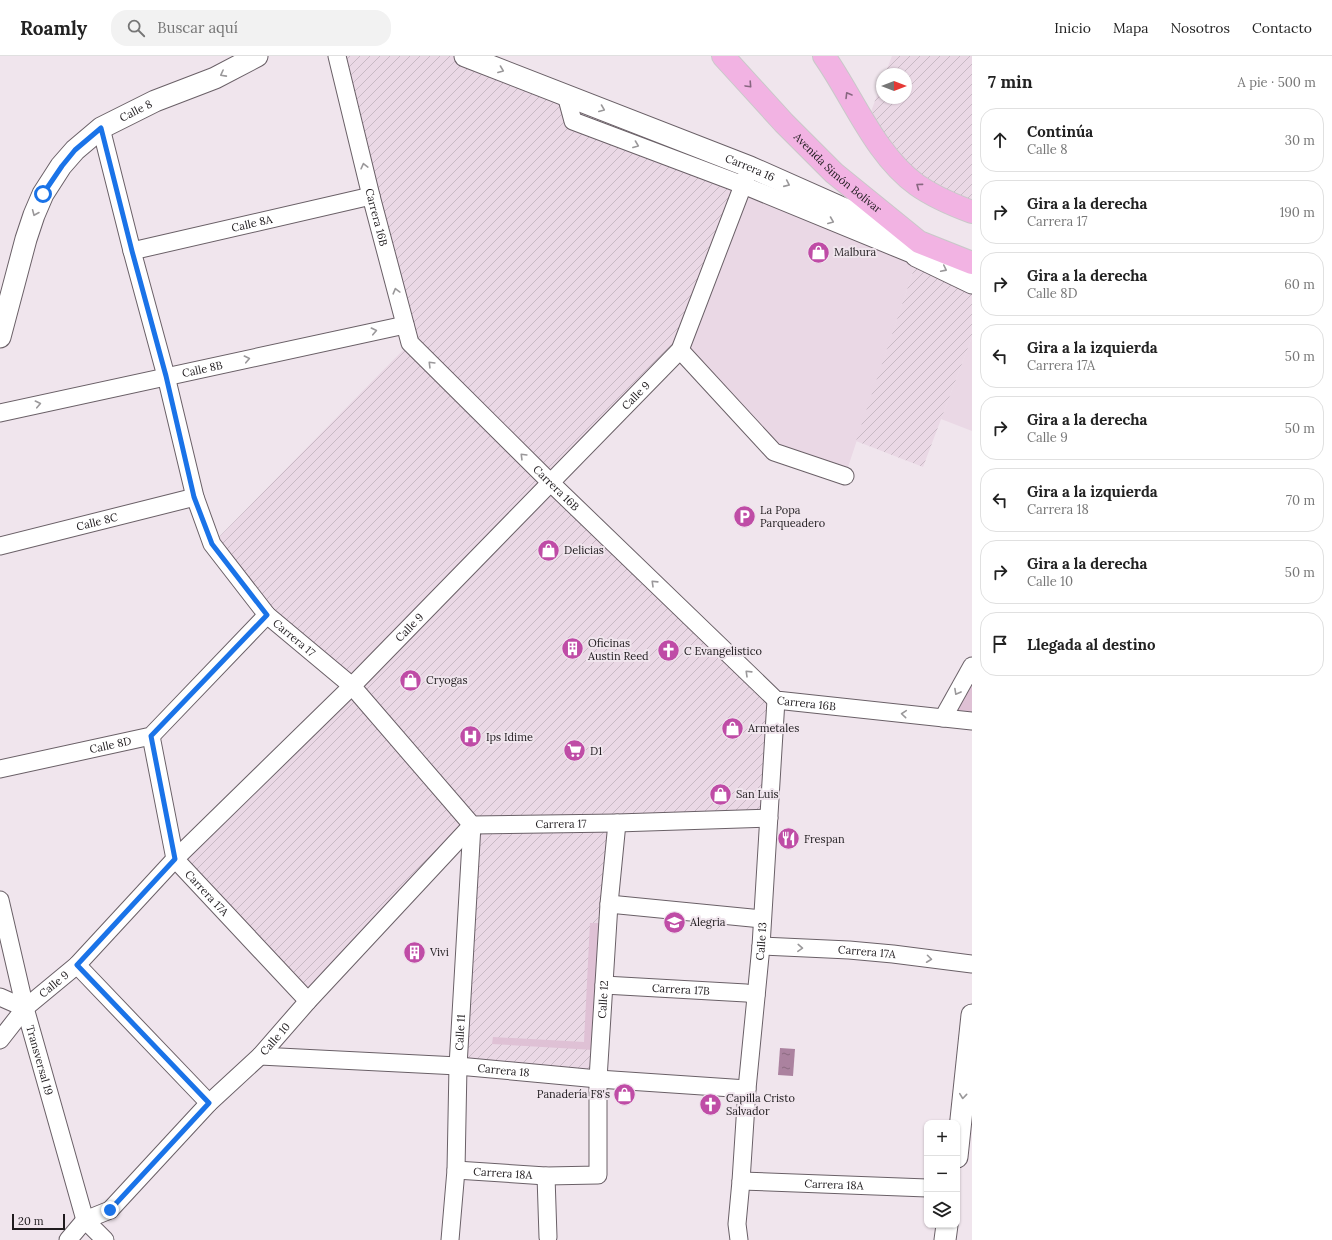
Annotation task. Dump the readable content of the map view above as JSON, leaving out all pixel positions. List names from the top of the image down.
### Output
{
  "streets": {
    "main road": ["Avenida Simón Bolívar"],
    "street": [
      "Calle 8",
      "Carrera 16",
      "Carrera 16B",
      "Calle 8A",
      "Calle 8B",
      "Calle 9",
      "Calle 8C",
      "Carrera 17",
      "Calle 8D",
      "Carrera 17A",
      "Calle 13",
      "Carrera 17B",
      "Calle 12",
      "Calle 11",
      "Calle 10",
      "Transversal 19",
      "Carrera 18",
      "Carrera 18A"
    ]
  },
  "crossings": [
    ["Calle 8", "Carrera 17"],
    ["Carrera 16", "Avenida Simón Bolívar"],
    ["Carrera 16", "Calle 9"],
    ["Carrera 16B", "Calle 8A"],
    ["Carrera 16B", "Calle 8B"],
    ["Carrera 16B", "Calle 9"],
    ["Carrera 16B", "Calle 13"],
    ["Calle 8A", "Carrera 17"],
    ["Calle 8B", "Carrera 17"],
    ["Calle 9", "Carrera 17"],
    ["Calle 9", "Carrera 17A"],
    ["Calle 9", "Transversal 19"],
    ["Calle 8C", "Carrera 17"],
    ["Carrera 17", "Calle 13"],
    ["Carrera 17", "Calle 12"],
    ["Carrera 17", "Calle 11"],
    ["Carrera 17", "Calle 10"],
    ["Carrera 17A", "Calle 13"],
    ["Carrera 17A", "Calle 10"],
    ["Calle 13", "Carrera 17B"],
    ["Calle 13", "Carrera 18"],
    ["Calle 13", "Carrera 18A"],
    ["Carrera 17B", "Calle 12"],
    ["Calle 12", "Carrera 18"],
    ["Calle 12", "Carrera 18A"],
    ["Calle 11", "Calle 10"],
    ["Calle 11", "Carrera 18"],
    ["Calle 11", "Carrera 18A"],
    ["Calle 10", "Transversal 19"],
    ["Calle 10", "Carrera 18"]
  ],
  "one_way": [
    "Calle 8",
    "Carrera 16",
    "Carrera 16B",
    "Calle 8B",
    "Carrera 17A"
  ],
  "places": {
    "shop": [
      "Malbura",
      "Delicias",
      "Cryogas",
      "Armetales",
      "San Luis",
      "Panadería F8's"
    ],
    "parking": ["La Popa Parqueadero"],
    "building": ["Oficinas Austin Reed", "Vivi"],
    "church": ["C Evangelistico", "Capilla Cristo Salvador"],
    "hospital": ["Ips Idime"],
    "supermarket": ["D1"],
    "restaurant": ["Frespan"],
    "school or university": ["Alegria"]
  },
  "scale_bar": "20 m",
  "north": "right",
  "page": {
    "header": "Roamly",
    "search": "Buscar aquí",
    "nav": [
      "Inicio",
      "Mapa",
      "Nosotros",
      "Contacto"
    ],
    "heading": ["7 min", "A pie · 500 m"],
    "list": [
      ["Continúa", "Calle 8", "30 m"],
      ["Gira a la derecha", "Carrera 17", "190 m"],
      ["Gira a la derecha", "Calle 8D", "60 m"],
      ["Gira a la izquierda", "Carrera 17A", "50 m"],
      ["Gira a la derecha", "Calle 9", "50 m"],
      ["Gira a la izquierda", "Carrera 18", "70 m"],
      ["Gira a la derecha", "Calle 10", "50 m"],
      "Llegada al destino"
    ],
    "map_buttons": ["+", "−"],
    "scale": "20 m"
  }
}
